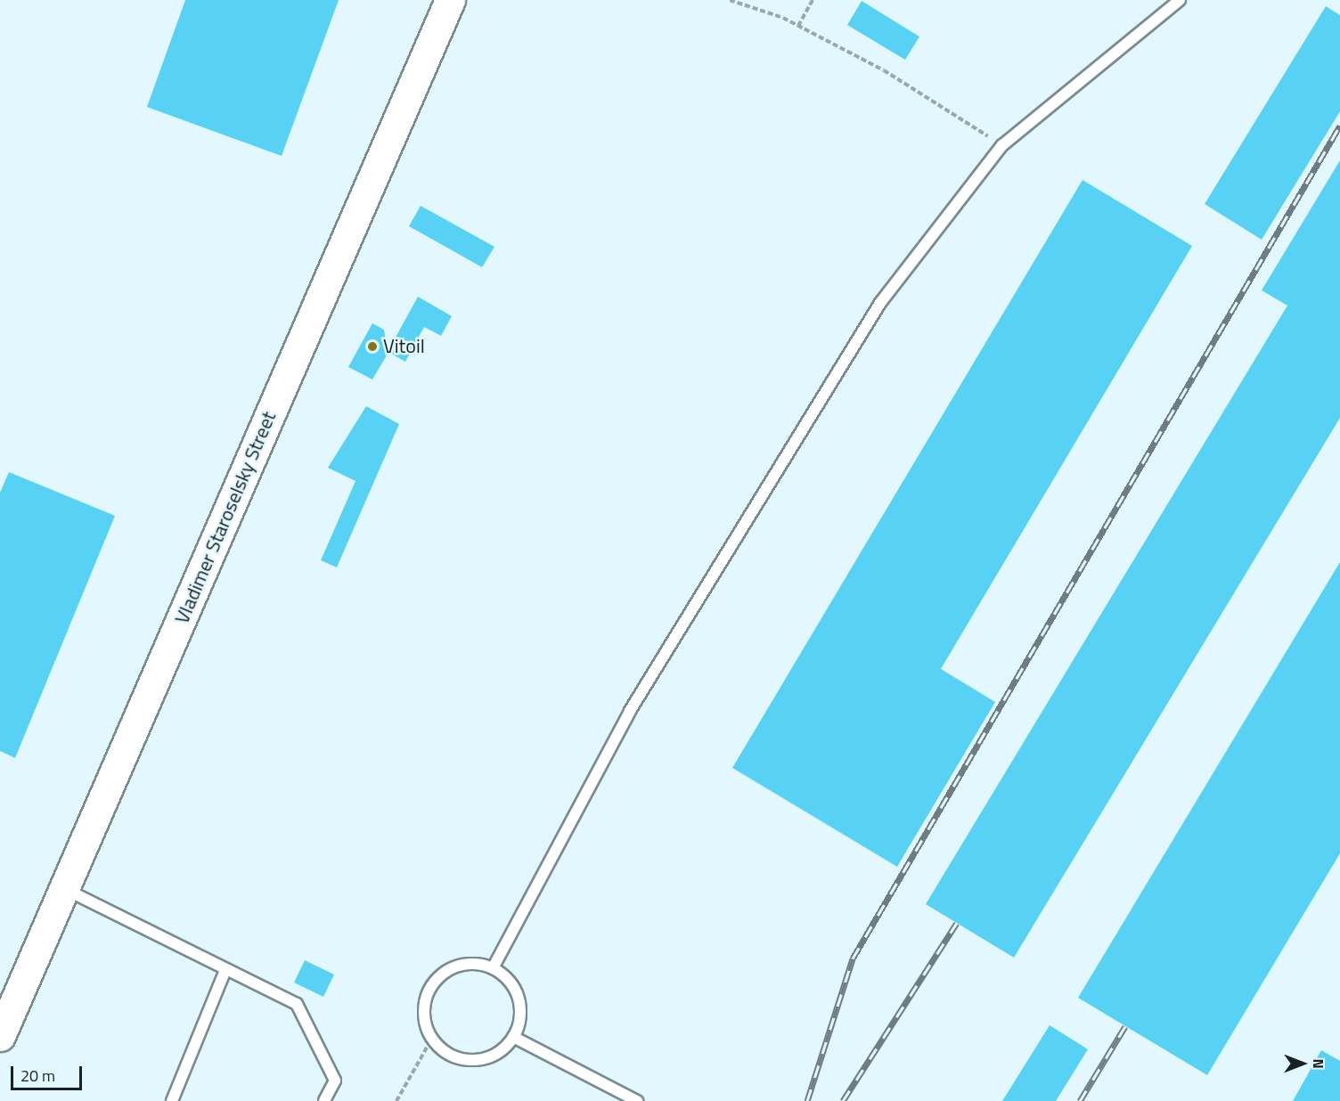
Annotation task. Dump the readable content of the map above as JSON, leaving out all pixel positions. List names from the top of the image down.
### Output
{
  "streets": {
    "main road": ["Vladimer Staroselsky Street"]
  },
  "places": ["Vitoil"],
  "scale_bar": "20 m",
  "north": "right"
}
